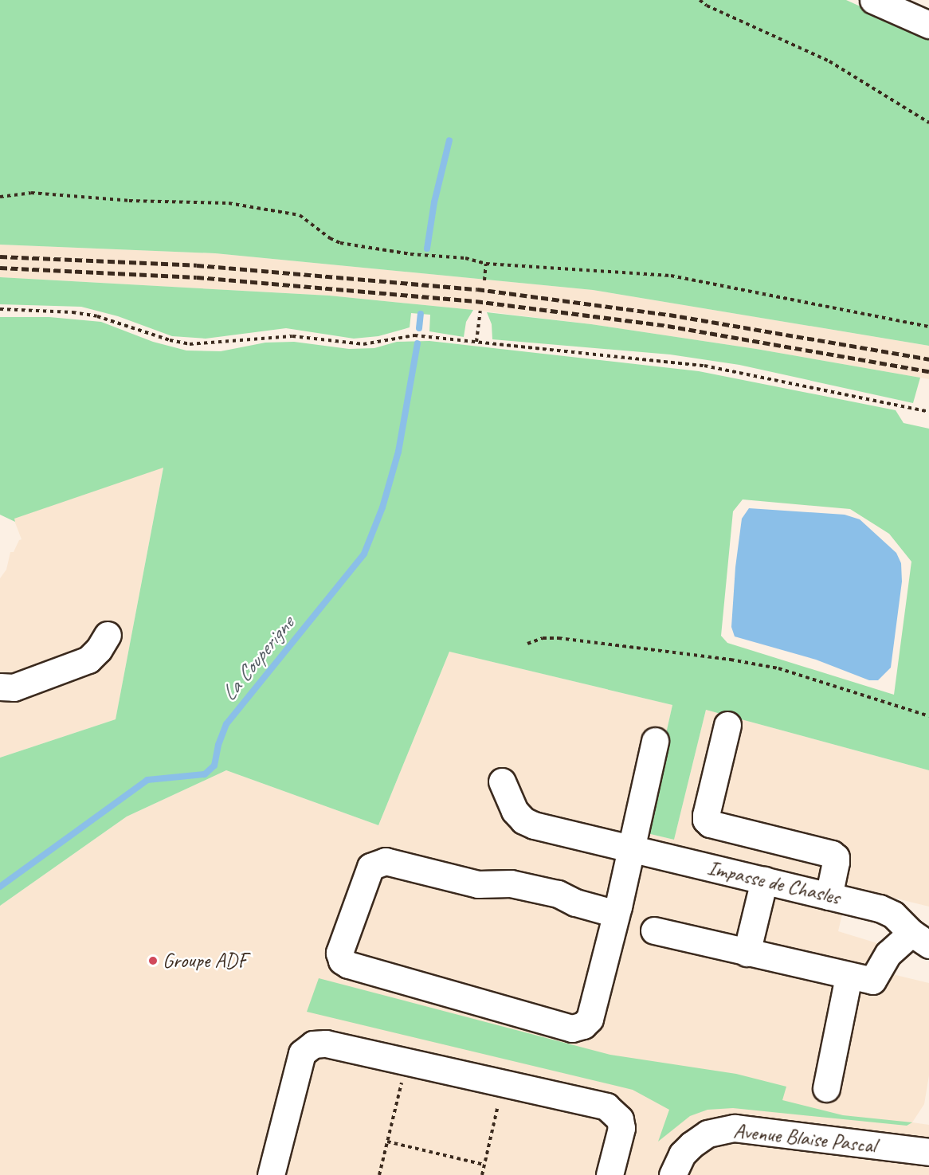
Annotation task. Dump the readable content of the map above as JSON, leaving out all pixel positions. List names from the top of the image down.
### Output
{
  "streets": {
    "street": ["Impasse de Chasles", "Avenue Blaise Pascal"]
  },
  "water": ["La Couperigne"],
  "places": ["Groupe ADF"]
}
